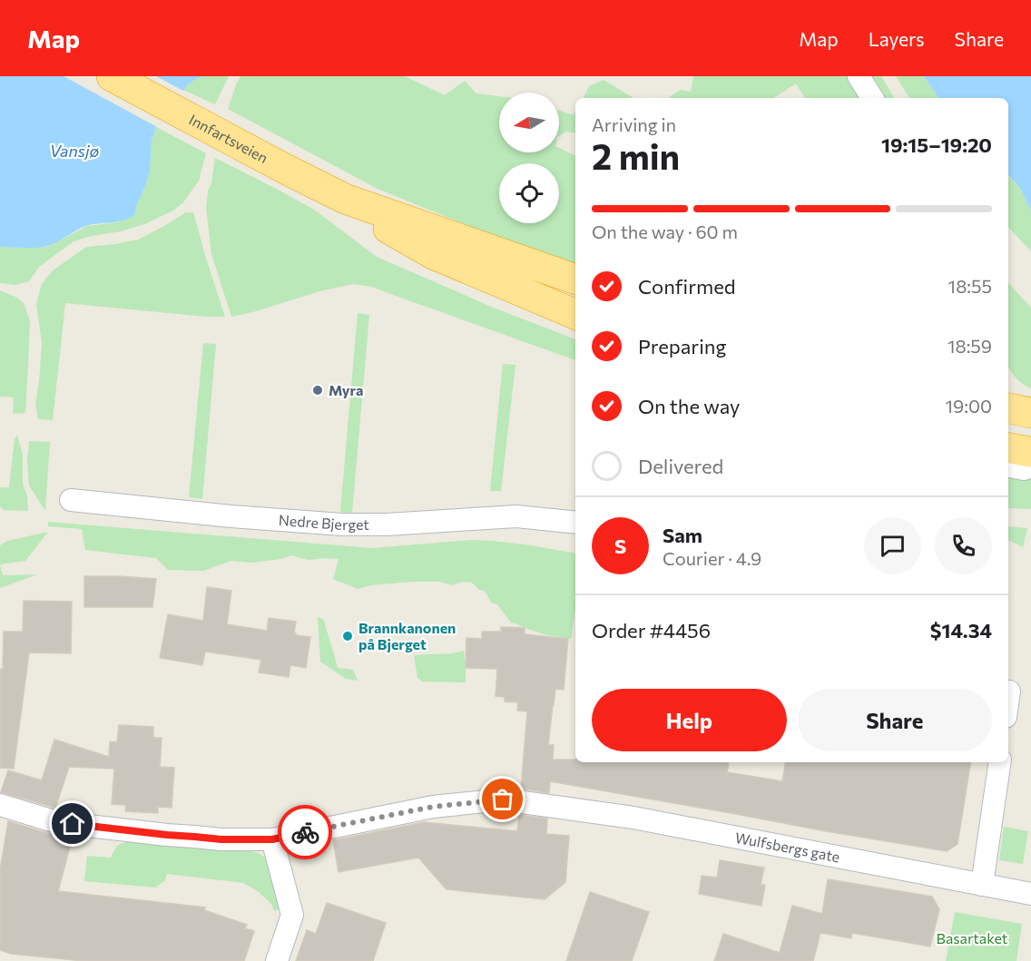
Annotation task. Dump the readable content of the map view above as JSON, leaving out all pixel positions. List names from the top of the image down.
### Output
{
  "streets": {
    "highway": ["Innfartsveien"],
    "street": ["Nedre Bjerget", "Wulfsbergs gate"]
  },
  "water": ["Vansjø"],
  "parks": ["Basartaket"],
  "places": ["Myra", "Brannkanonen på Bjerget"],
  "north": "left",
  "page": {
    "header": "Map",
    "nav": ["Map", "Layers", "Share"],
    "heading": ["2 min", "Arriving in", "19:15–19:20"],
    "panel": [
      "Sam",
      "Courier · 4.9",
      "Order #4456",
      "$14.34"
    ],
    "bar": "On the way · 60 m",
    "list": [
      ["Confirmed", "18:55"],
      ["Preparing", "18:59"],
      ["On the way", "19:00"],
      "Delivered"
    ],
    "round": "S",
    "buttons": ["Help", "Share"]
  }
}
